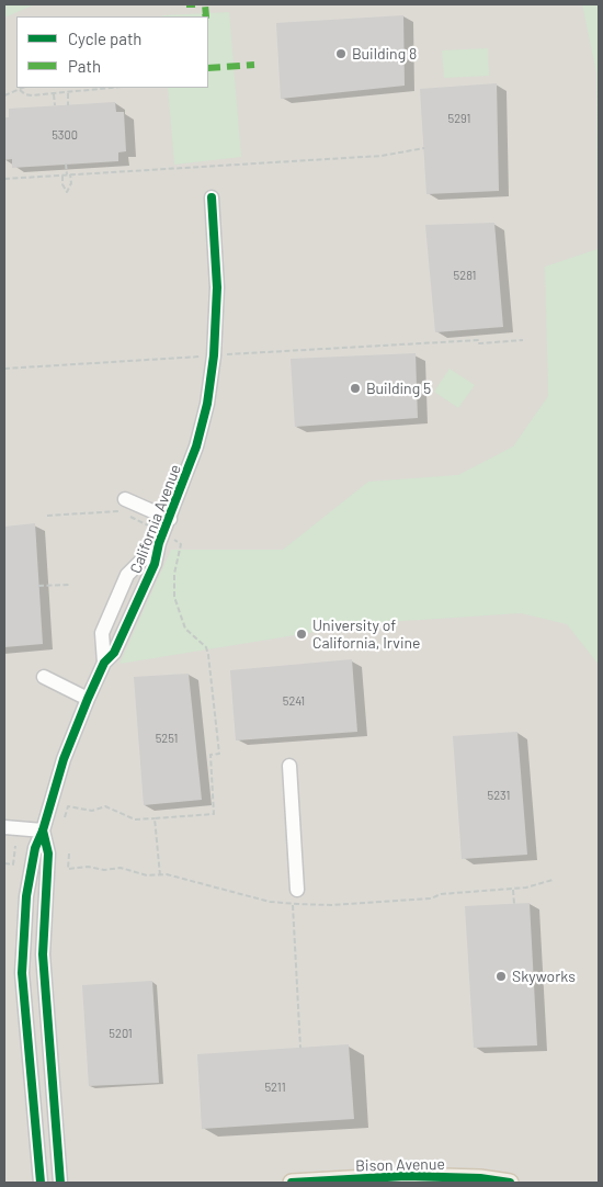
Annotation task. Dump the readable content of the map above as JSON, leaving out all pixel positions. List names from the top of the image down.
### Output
{
  "streets": {
    "main road": ["Bison Avenue"],
    "street": ["California Avenue"]
  },
  "places": [
    "Building 8",
    "Building 5",
    "University of California, Irvine",
    "Skyworks"
  ],
  "house_numbers": [
    "5291",
    "5300",
    "5281",
    "5241",
    "5251",
    "5231",
    "5201",
    "5211"
  ],
  "legend": ["Cycle path", "Path"]
}
